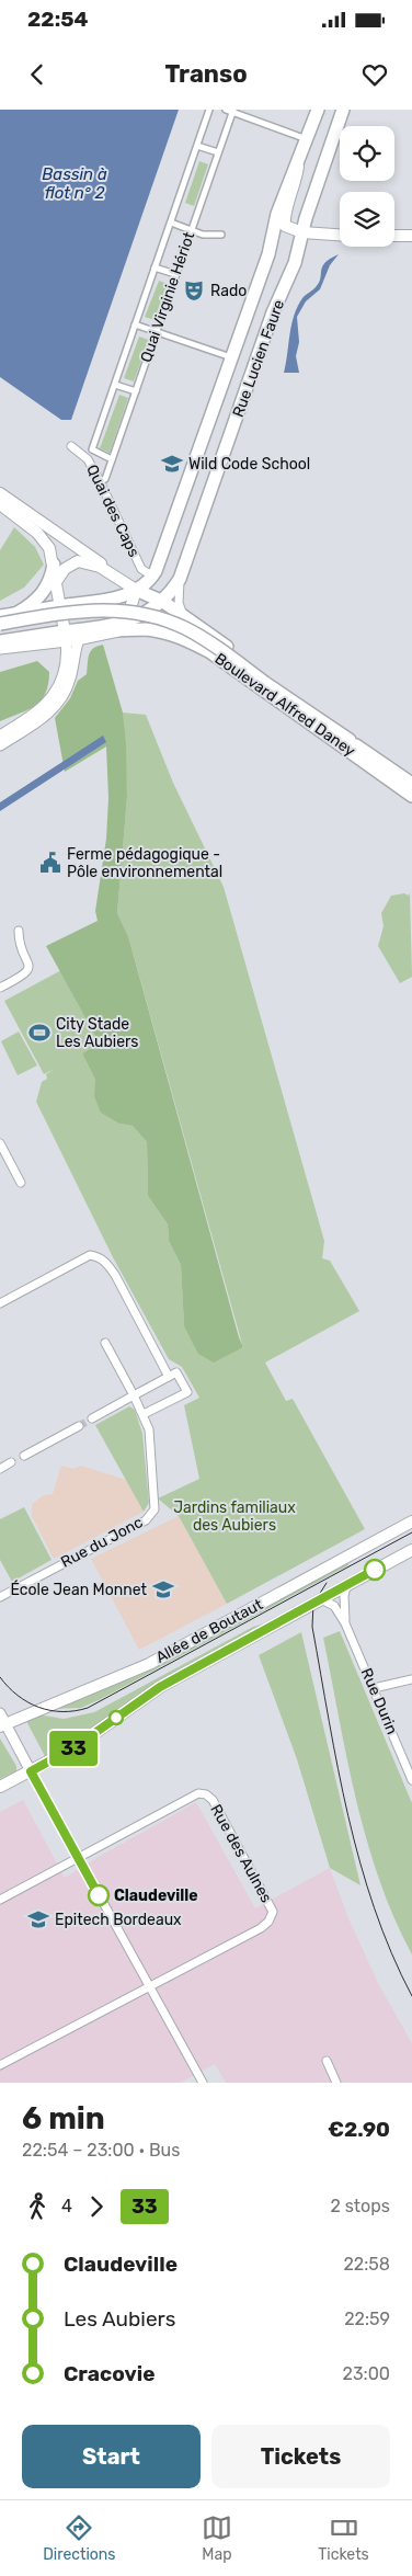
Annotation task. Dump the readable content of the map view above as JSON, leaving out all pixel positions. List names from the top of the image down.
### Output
{
  "streets": {
    "main road": ["Rue Lucien Faure", "Boulevard Alfred Daney", "Allée de Boutaut"],
    "street": [
      "Quai Virginie Hériot",
      "Quai des Caps",
      "Rue du Jonc",
      "Rue Durin",
      "Rue des Aulnes"
    ]
  },
  "crossings": [
    ["Quai Virginie Hériot", "Quai des Caps"],
    ["Rue Lucien Faure", "Quai des Caps"],
    ["Rue Lucien Faure", "Boulevard Alfred Daney"],
    ["Allée de Boutaut", "Rue Durin"]
  ],
  "water": ["Bassin à flot n° 2"],
  "parks": ["Jardins familiaux des Aubiers"],
  "places": {
    "theatre": ["Rado"],
    "school or university": ["Wild Code School", "École Jean Monnet", "Epitech Bordeaux"],
    "public building": ["Ferme pédagogique - Pôle environnemental"],
    "sports": ["City Stade Les Aubiers"],
    "other": ["Claudeville"]
  },
  "lines": ["bus line 33"],
  "page": {
    "status": "22:54",
    "header": "Transo",
    "on_map": "33",
    "heading": ["6 min", "22:54 – 23:00 · Bus", "€2.90"],
    "legs": ["4", "33", "2 stops"],
    "list": [
      {
        "name": "Claudeville",
        "value": "22:58"
      },
      {
        "name": "Les Aubiers",
        "value": "22:59"
      },
      {
        "name": "Cracovie",
        "value": "23:00"
      }
    ],
    "buttons": ["Start", "Tickets"],
    "tabs": ["Directions", "Map", "Tickets"]
  }
}
